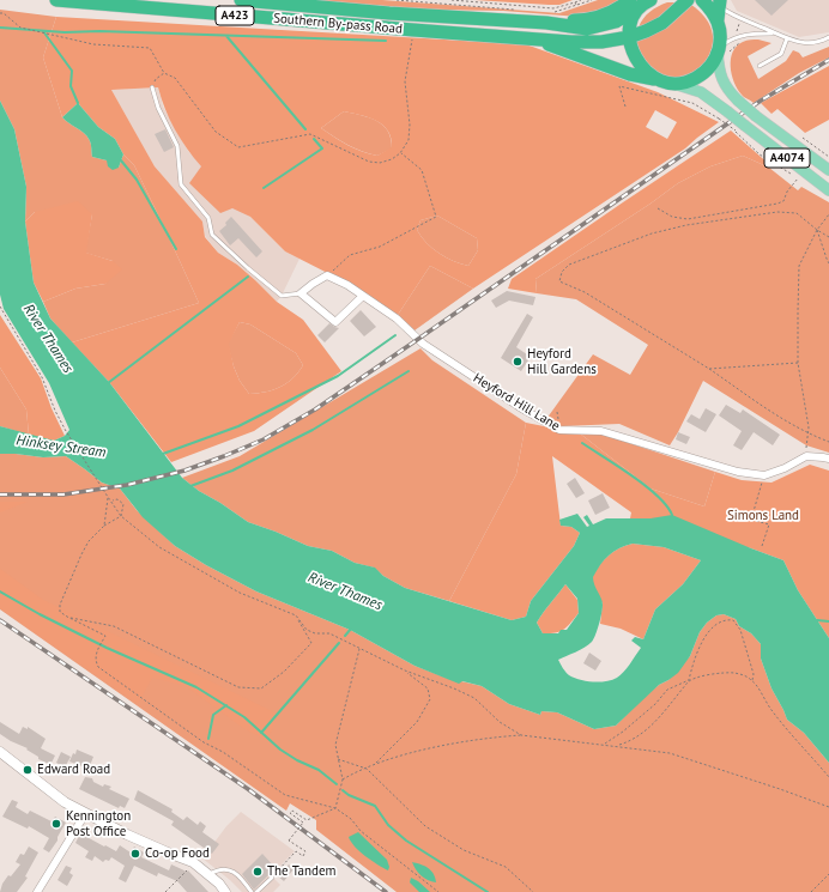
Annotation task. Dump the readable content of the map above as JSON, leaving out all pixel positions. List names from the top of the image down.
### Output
{
  "streets": {
    "highway": ["A423", "Southern By-pass Road"],
    "main road": ["A4074"],
    "street": ["Heyford Hill Lane"]
  },
  "crossings": [
    ["A423", "Southern By-pass Road"],
    ["Southern By-pass Road", "A4074"]
  ],
  "water": ["River Thames", "Hinksey Stream"],
  "parks": ["Simons Land"],
  "places": [
    "Heyford Hill Gardens",
    "Edward Road",
    "Kennington Post Office",
    "Co-op Food",
    "The Tandem"
  ]
}
